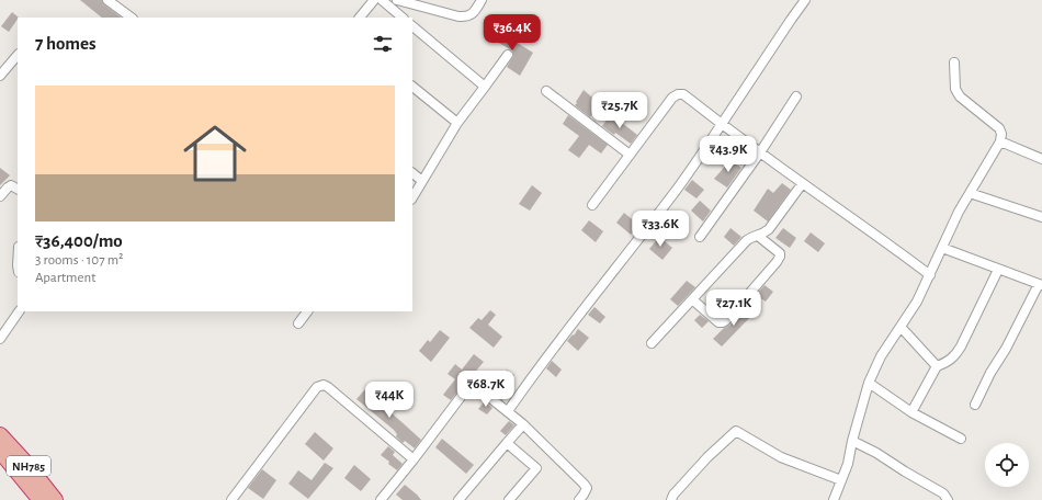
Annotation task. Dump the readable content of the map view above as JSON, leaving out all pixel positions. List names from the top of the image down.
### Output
{
  "streets": {
    "highway": ["NH785"]
  },
  "page": {
    "price": [
      "₹36.4K",
      "₹25.7K",
      "₹43.9K",
      "₹33.6K",
      "₹27.1K",
      "₹68.7K",
      "₹44K"
    ],
    "heading": "7 homes",
    "list": [
      {
        "name": "₹36,400/mo",
        "note": "3 rooms · 107 m² · Apartment"
      }
    ]
  }
}
